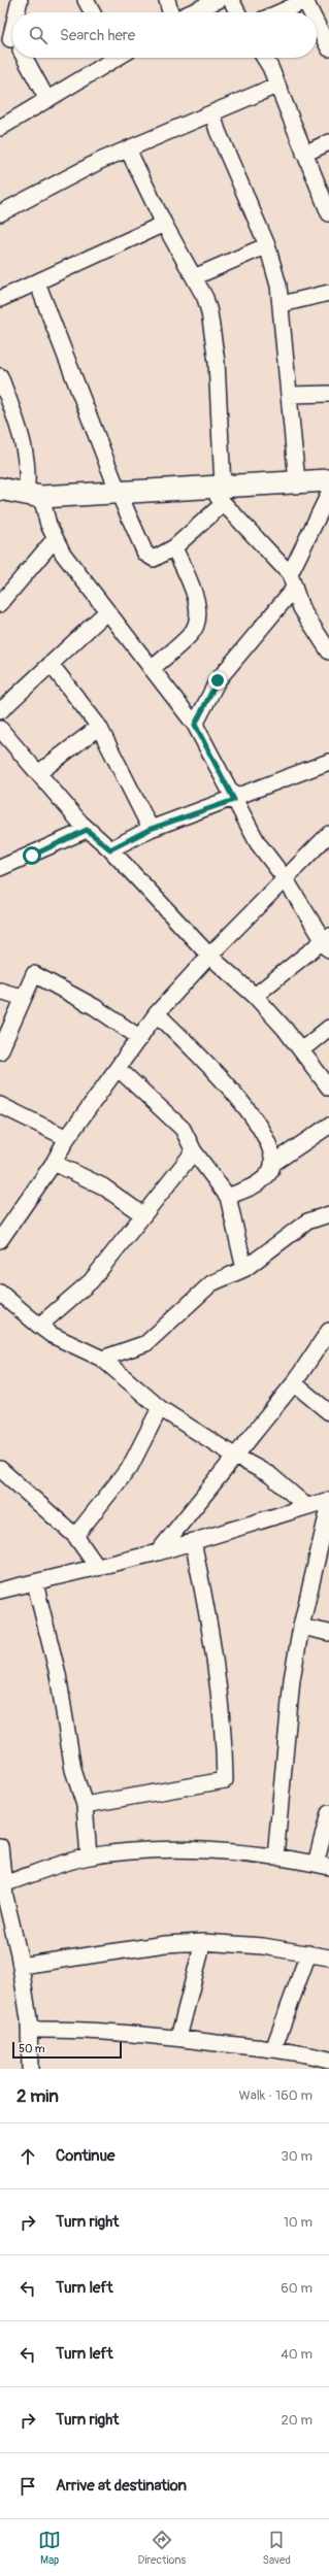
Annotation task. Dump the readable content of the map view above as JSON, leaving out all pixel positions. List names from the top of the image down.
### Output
{
  "scale_bar": "50 m",
  "page": {
    "search": "Search here",
    "scale": "50 m",
    "heading": ["2 min", "Walk · 160 m"],
    "list": [
      ["Continue", "30 m"],
      ["Turn right", "10 m"],
      ["Turn left", "60 m"],
      ["Turn left", "40 m"],
      ["Turn right", "20 m"],
      "Arrive at destination"
    ],
    "nav": ["Map", "Directions", "Saved"]
  }
}
